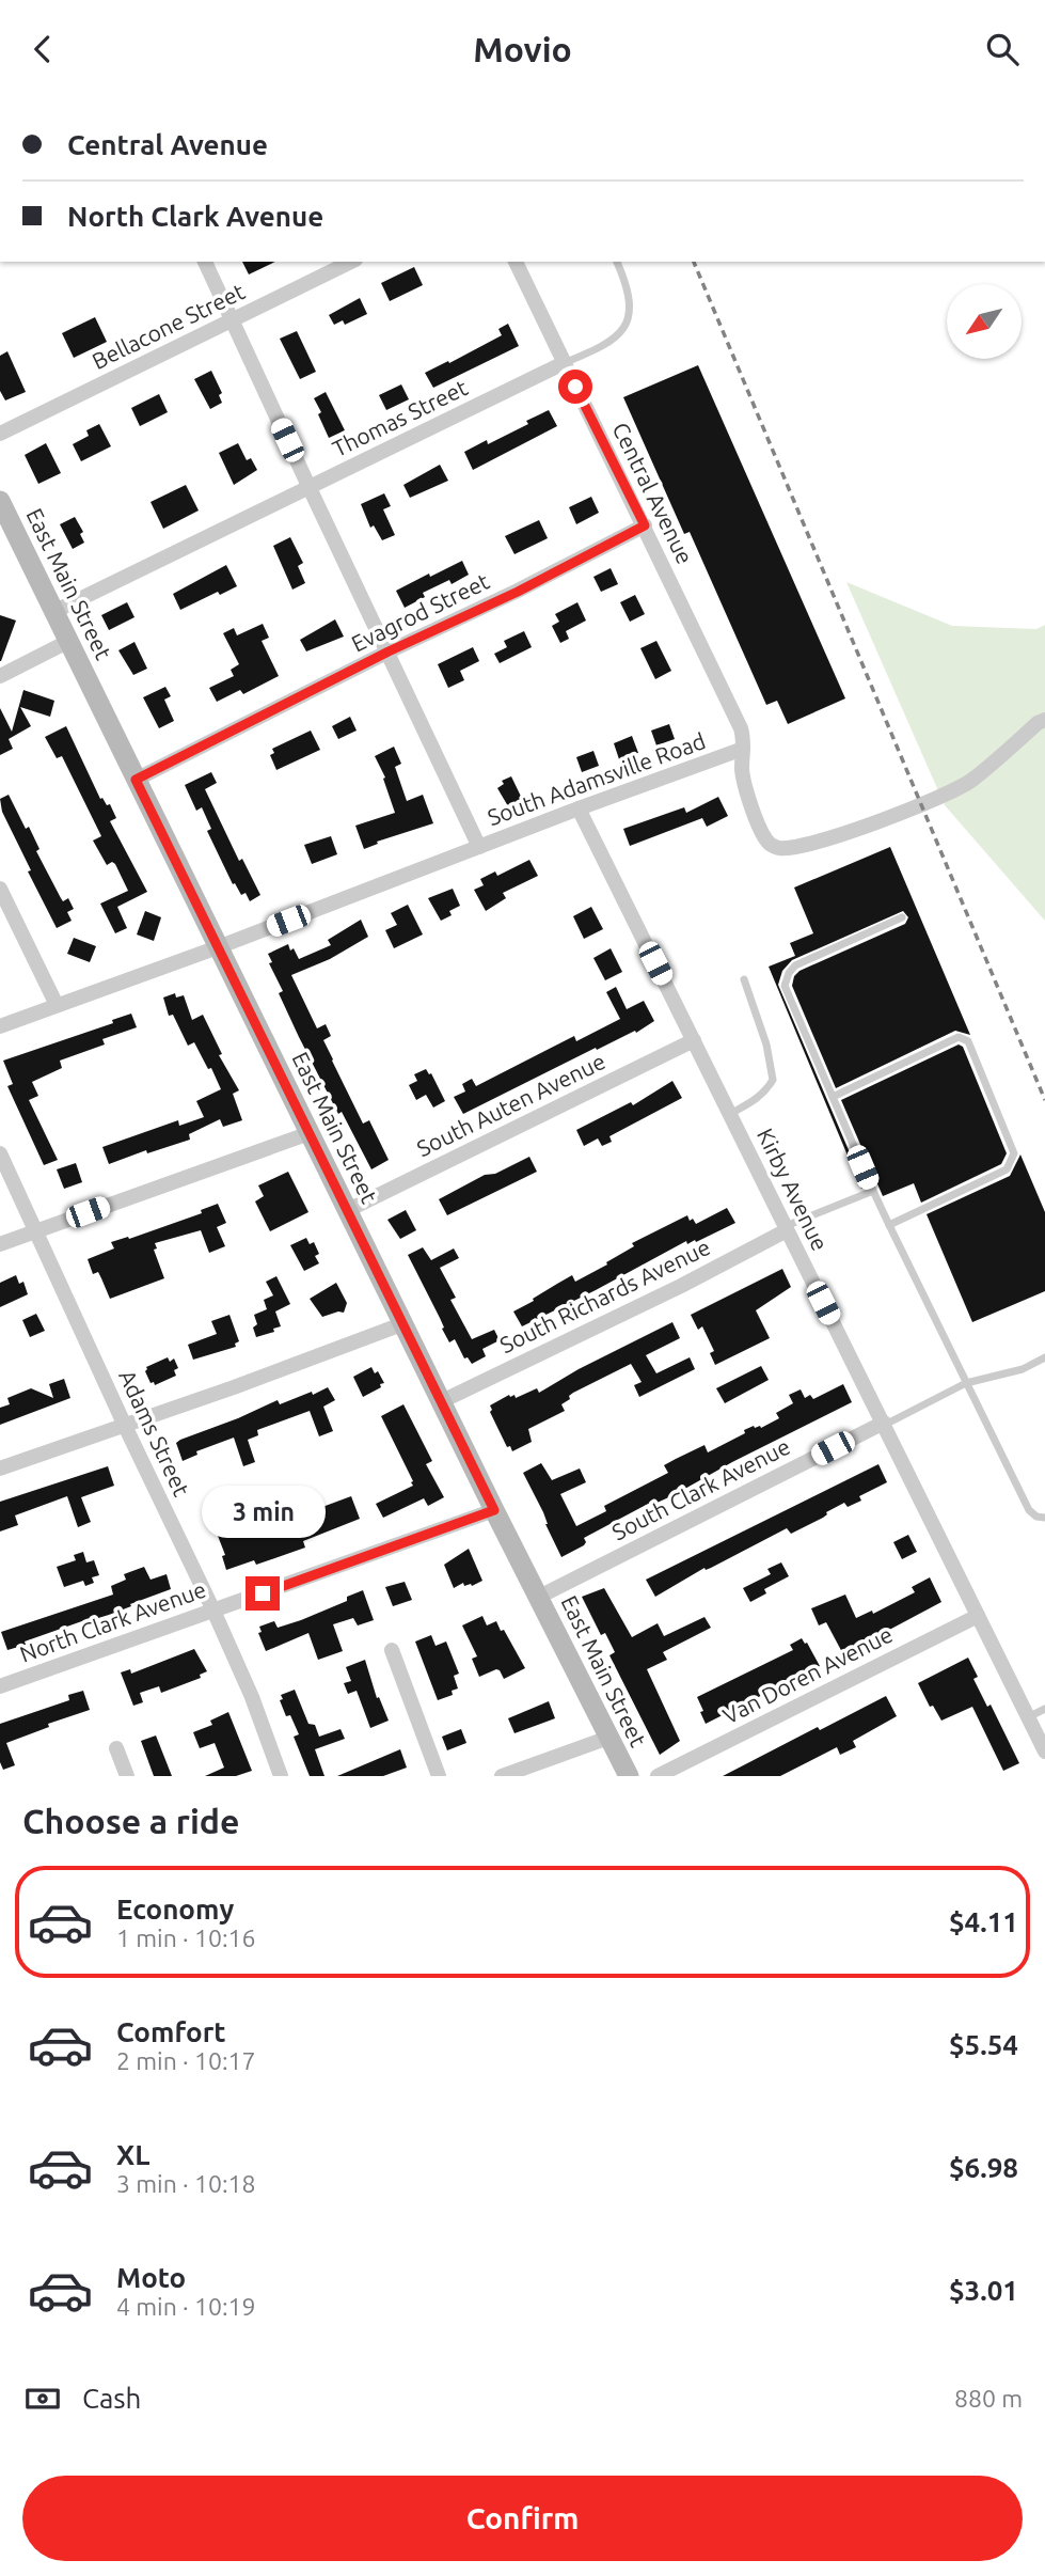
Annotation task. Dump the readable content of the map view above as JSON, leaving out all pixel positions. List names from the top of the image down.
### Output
{
  "streets": {
    "street": [
      "Bellacone Street",
      "Thomas Street",
      "Central Avenue",
      "East Main Street",
      "Evagrod Street",
      "South Adamsville Road",
      "South Auten Avenue",
      "Kirby Avenue",
      "South Richards Avenue",
      "Adams Street",
      "South Clark Avenue",
      "North Clark Avenue",
      "Van Doren Avenue"
    ]
  },
  "crossings": [
    ["Thomas Street", "Central Avenue"],
    ["Thomas Street", "East Main Street"],
    ["Central Avenue", "Evagrod Street"],
    ["Central Avenue", "South Adamsville Road"],
    ["East Main Street", "Evagrod Street"],
    ["East Main Street", "South Adamsville Road"],
    ["East Main Street", "South Auten Avenue"],
    ["East Main Street", "South Richards Avenue"],
    ["East Main Street", "South Clark Avenue"],
    ["East Main Street", "North Clark Avenue"],
    ["South Adamsville Road", "Kirby Avenue"],
    ["South Auten Avenue", "Kirby Avenue"],
    ["Kirby Avenue", "South Richards Avenue"],
    ["Kirby Avenue", "South Clark Avenue"],
    ["Kirby Avenue", "Van Doren Avenue"],
    ["Adams Street", "North Clark Avenue"]
  ],
  "north": "bottom left",
  "page": {
    "header": "Movio",
    "banner": ["Central Avenue", "North Clark Avenue"],
    "bubble": "3 min",
    "heading": "Choose a ride",
    "list": [
      {
        "name": "Economy",
        "note": "1 min · 10:16",
        "value": "$4.11"
      },
      {
        "name": "Comfort",
        "note": "2 min · 10:17",
        "value": "$5.54"
      },
      {
        "name": "XL",
        "note": "3 min · 10:18",
        "value": "$6.98"
      },
      {
        "name": "Moto",
        "note": "4 min · 10:19",
        "value": "$3.01"
      }
    ],
    "pay": ["Cash", "880 m"],
    "buttons": "Confirm"
  }
}
